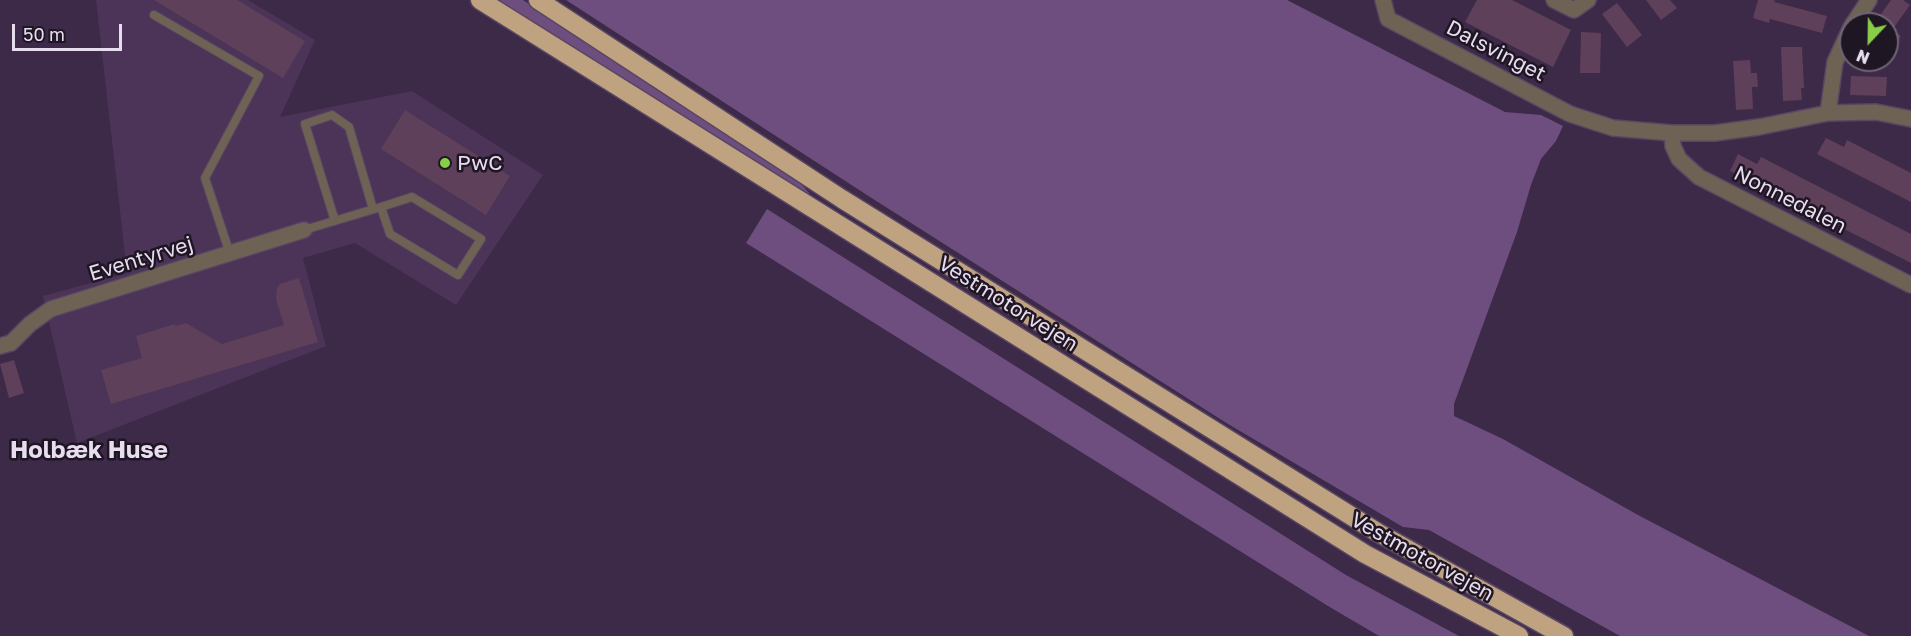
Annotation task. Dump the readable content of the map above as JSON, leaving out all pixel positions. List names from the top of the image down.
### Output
{
  "streets": {
    "highway": ["Vestmotorvejen"],
    "street": ["Dalsvinget", "Nonnedalen", "Eventyrvej"]
  },
  "crossings": [
    ["Dalsvinget", "Nonnedalen"]
  ],
  "districts": ["Holbæk Huse"],
  "places": ["PwC"],
  "scale_bar": "50 m",
  "north": "bottom"
}
